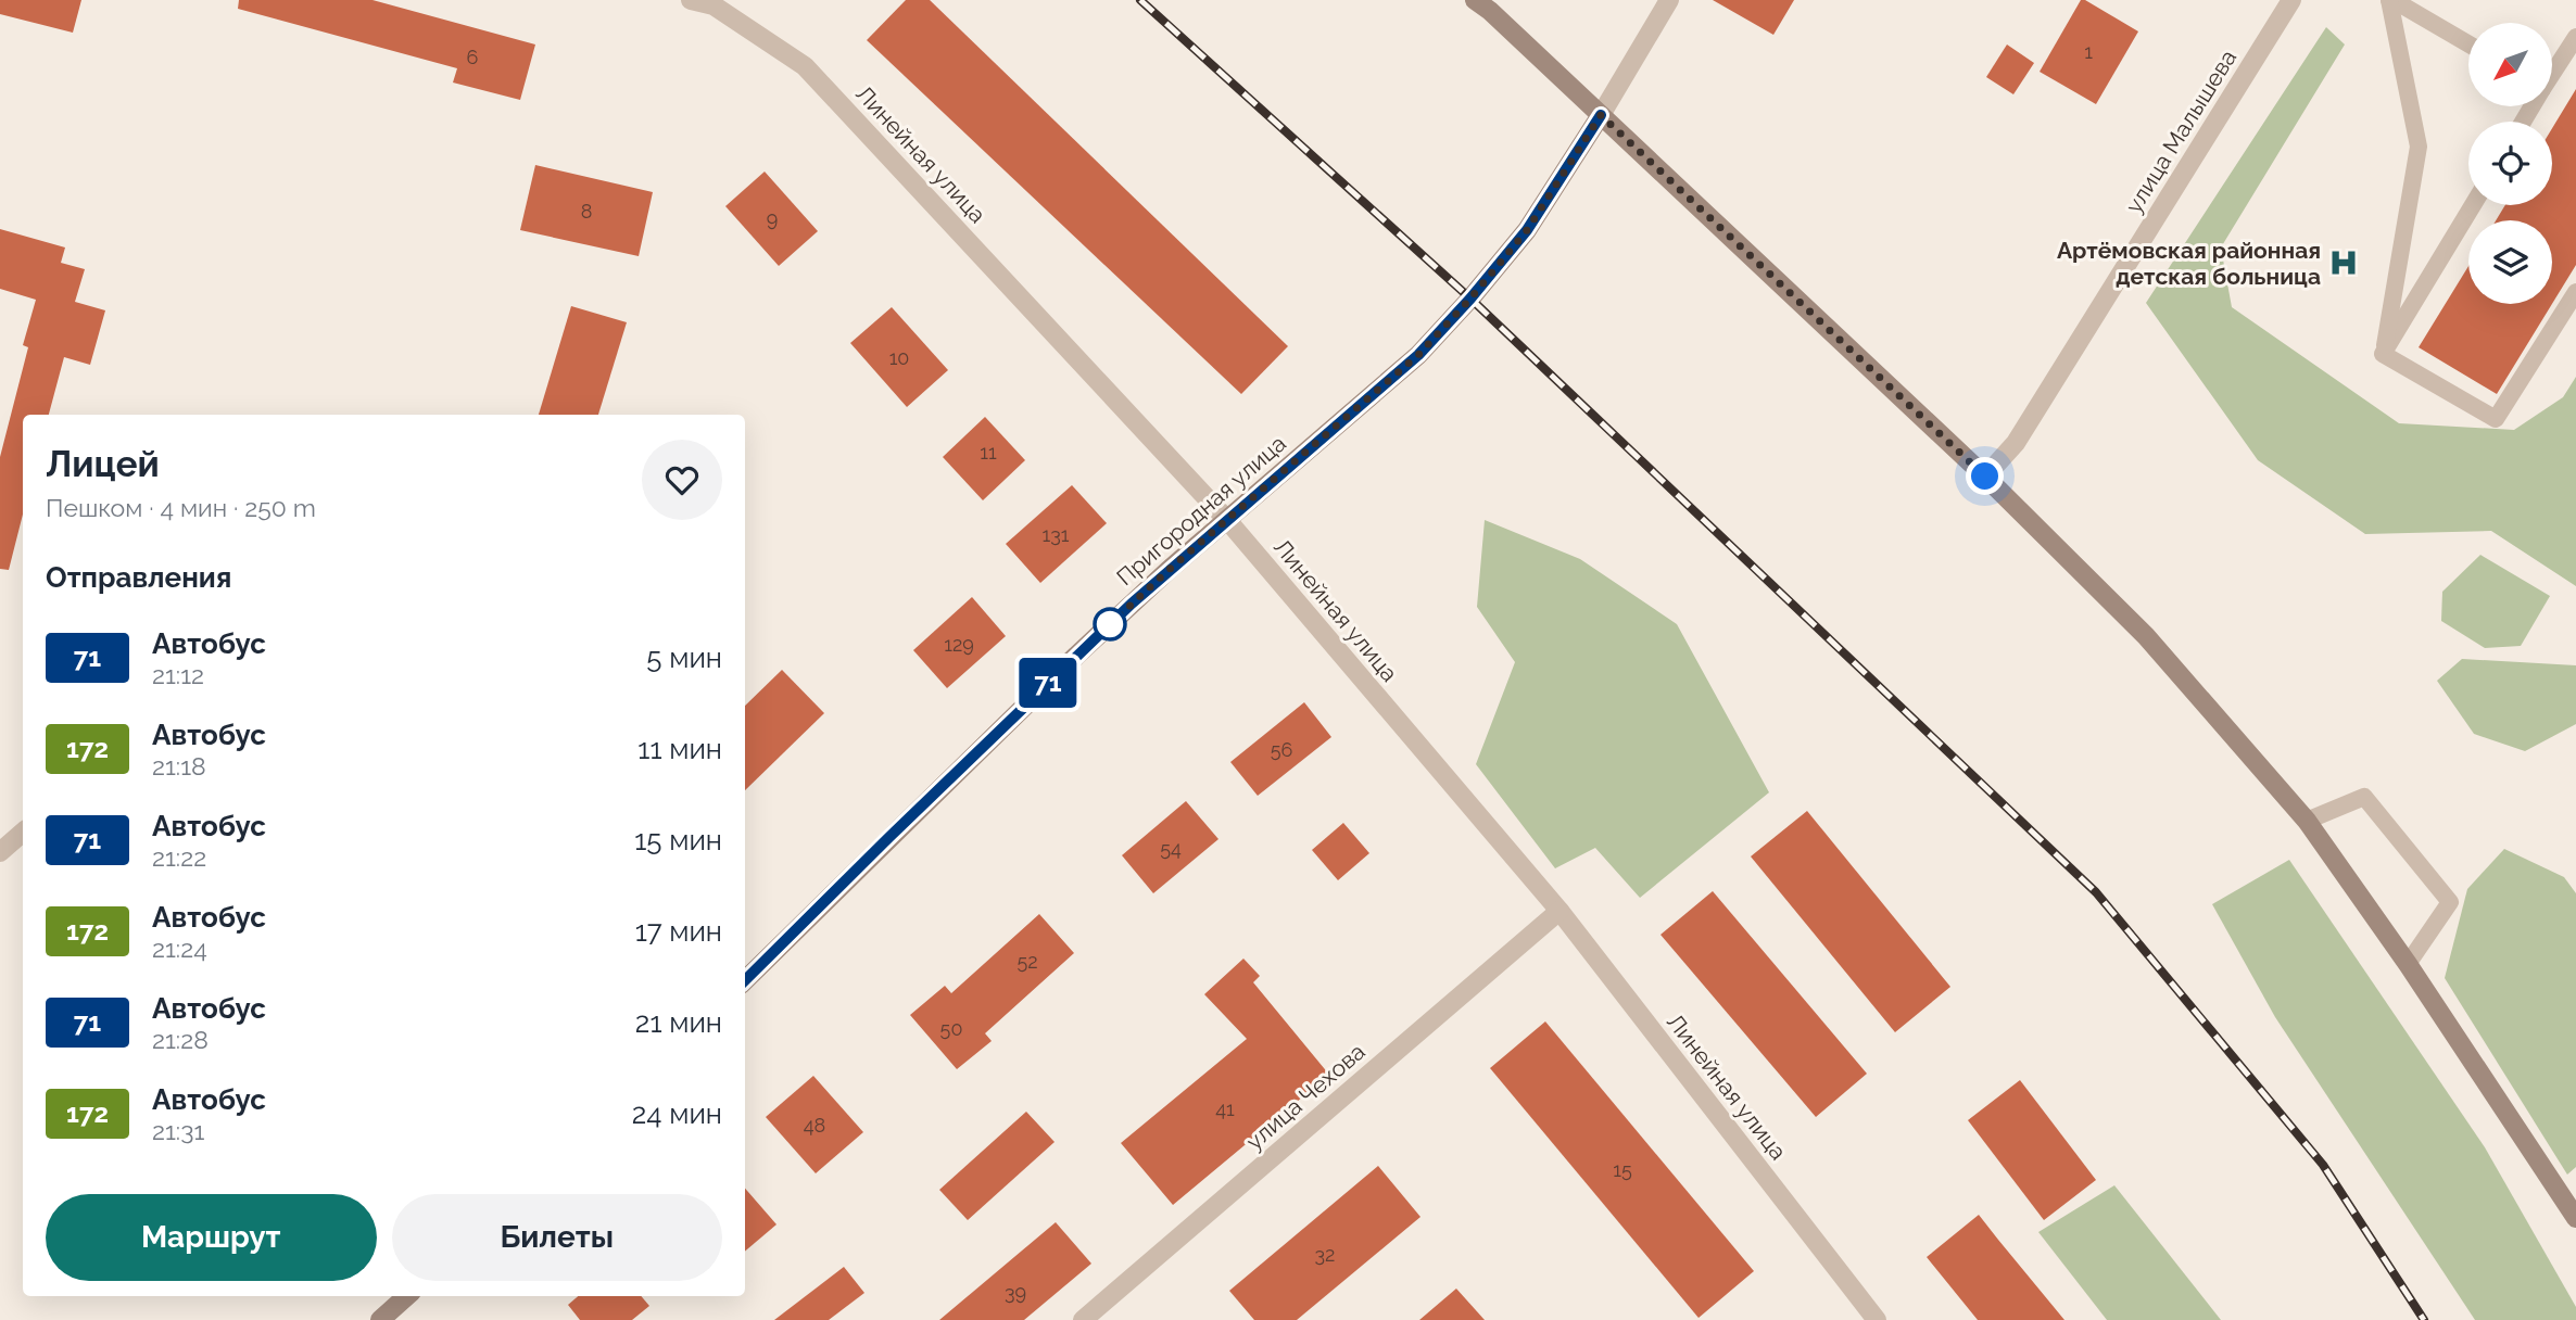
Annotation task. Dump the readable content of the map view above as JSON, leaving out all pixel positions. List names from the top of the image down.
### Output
{
  "streets": {
    "main road": ["Пригородная улица"],
    "street": ["улица Малышева", "Линейная улица", "улица Чехова"]
  },
  "crossings": [
    ["Линейная улица", "Пригородная улица"],
    ["Линейная улица", "улица Чехова"]
  ],
  "places": {
    "hospital": ["Артёмовская районная детская больница"]
  },
  "lines": ["bus line 71"],
  "house_numbers": [
    "1",
    "6",
    "8",
    "9",
    "10",
    "11",
    "131",
    "129",
    "56",
    "54",
    "52",
    "50",
    "41",
    "48",
    "15",
    "32",
    "39"
  ],
  "north": "bottom left",
  "page": {
    "on_map": "71",
    "heading": [
      ["Лицей", "Пешком · 4 мин · 250 m"],
      "Отправления"
    ],
    "list": [
      {
        "mark": "71",
        "name": "Автобус",
        "note": "21:12",
        "value": "5 мин"
      },
      {
        "mark": "172",
        "name": "Автобус",
        "note": "21:18",
        "value": "11 мин"
      },
      {
        "mark": "71",
        "name": "Автобус",
        "note": "21:22",
        "value": "15 мин"
      },
      {
        "mark": "172",
        "name": "Автобус",
        "note": "21:24",
        "value": "17 мин"
      },
      {
        "mark": "71",
        "name": "Автобус",
        "note": "21:28",
        "value": "21 мин"
      },
      {
        "mark": "172",
        "name": "Автобус",
        "note": "21:31",
        "value": "24 мин"
      }
    ],
    "buttons": ["Маршрут", "Билеты"]
  }
}
